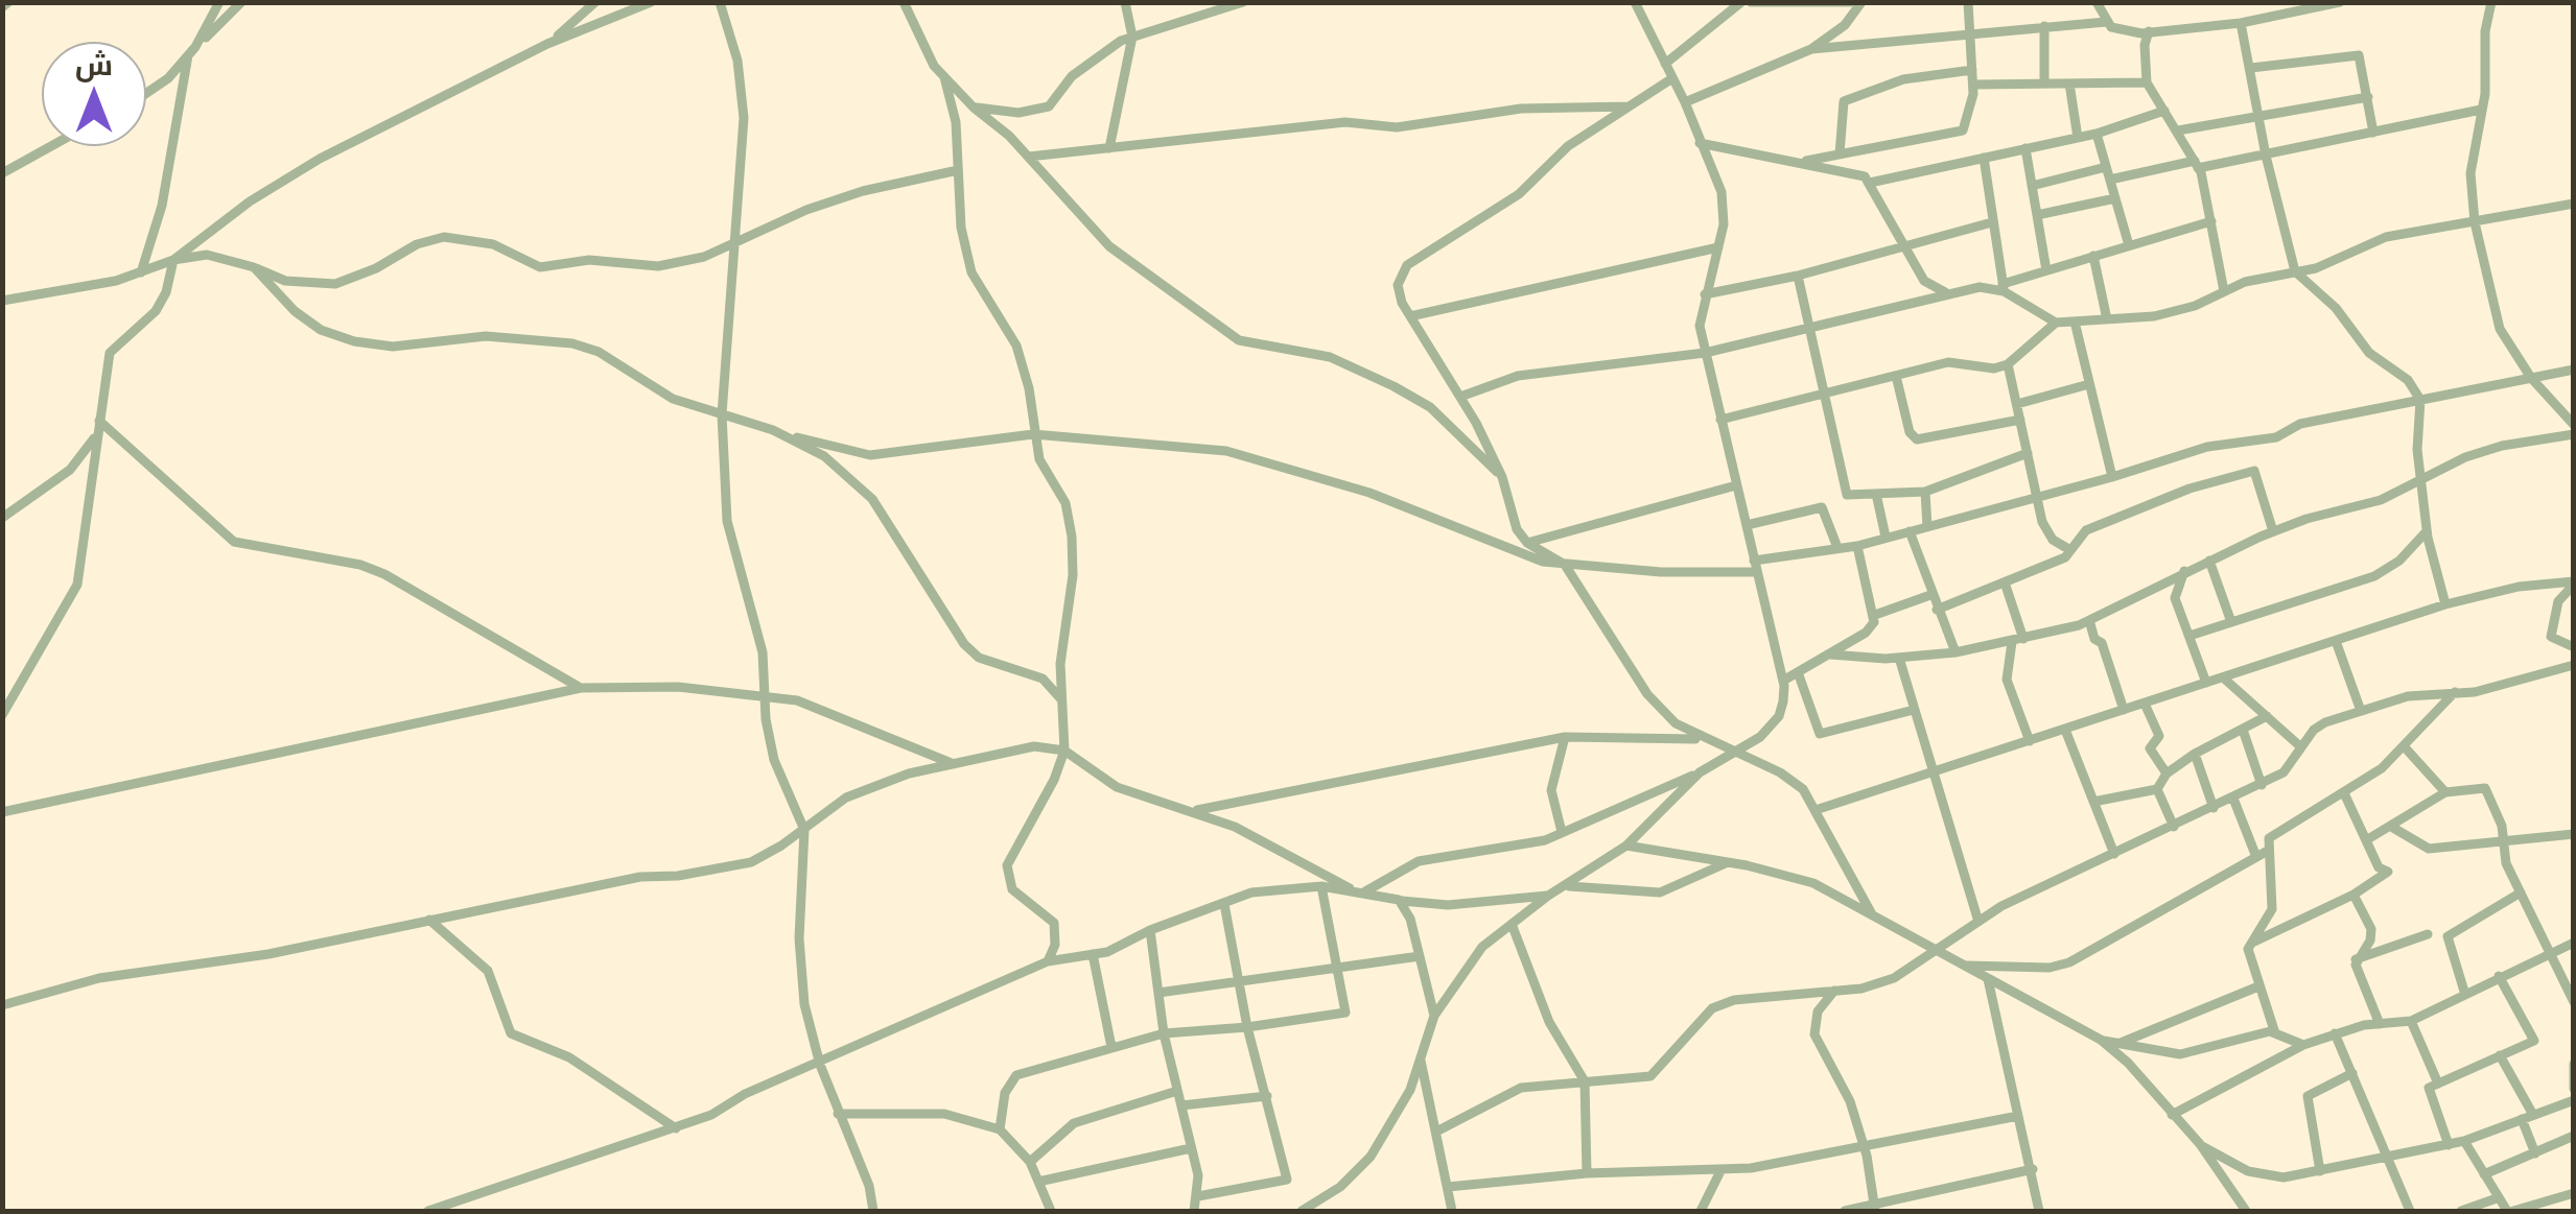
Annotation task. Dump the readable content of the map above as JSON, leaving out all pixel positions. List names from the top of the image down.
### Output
{
  "north": "top"
}
